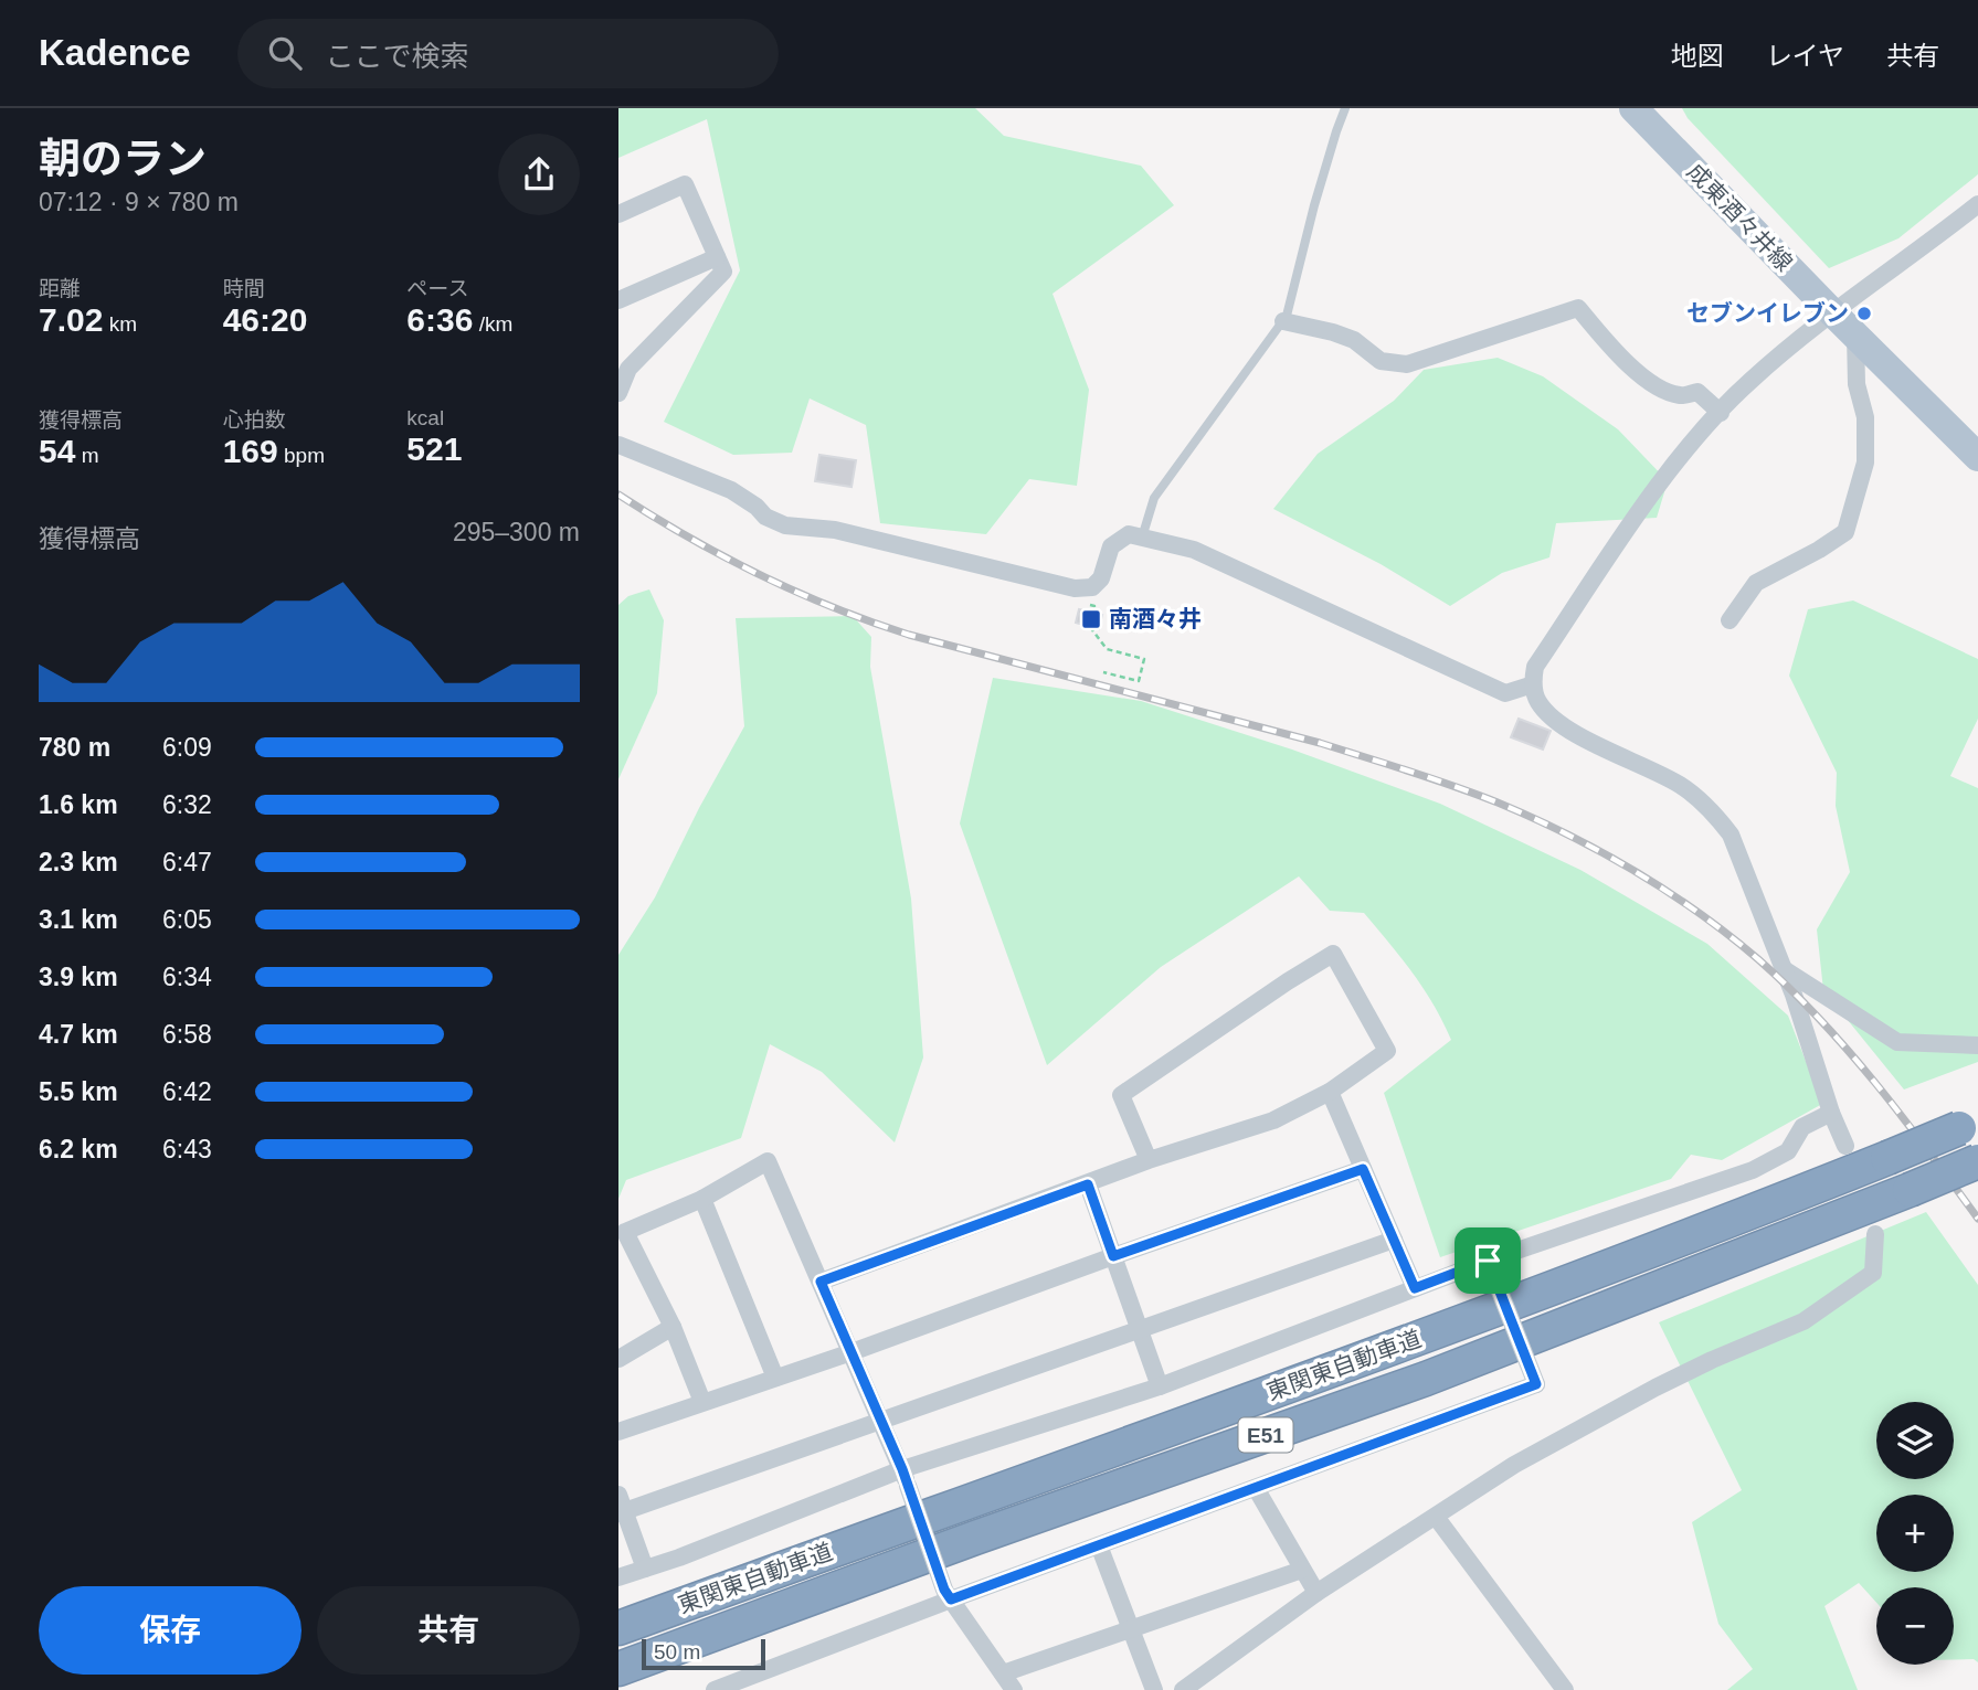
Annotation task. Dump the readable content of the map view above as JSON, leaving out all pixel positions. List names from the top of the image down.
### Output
{
  "streets": {
    "highway": ["東関東自動車道", "E51"],
    "main road": ["成東酒々井線"]
  },
  "places": {
    "other": ["セブンイレブン"],
    "transit": ["南酒々井"]
  },
  "scale_bar": "50 m",
  "page": {
    "header": "Kadence",
    "search": "ここで検索",
    "nav": ["地図", "レイヤ", "共有"],
    "heading": ["朝のラン", "07:12 · 9 × 780 m"],
    "stats": [
      ["距離", "7.02 km"],
      ["時間", "46:20"],
      ["ペース", "6:36 /km"],
      ["獲得標高", "54 m"],
      ["心拍数", "169 bpm"],
      ["kcal", "521"]
    ],
    "chart": ["獲得標高", "295–300 m"],
    "list": [
      {
        "name": "780 m",
        "note": "6:09"
      },
      {
        "name": "1.6 km",
        "note": "6:32"
      },
      {
        "name": "2.3 km",
        "note": "6:47"
      },
      {
        "name": "3.1 km",
        "note": "6:05"
      },
      {
        "name": "3.9 km",
        "note": "6:34"
      },
      {
        "name": "4.7 km",
        "note": "6:58"
      },
      {
        "name": "5.5 km",
        "note": "6:42"
      },
      {
        "name": "6.2 km",
        "note": "6:43"
      }
    ],
    "map_buttons": ["+", "−"],
    "buttons": ["保存", "共有"],
    "scale": "50 m"
  }
}
